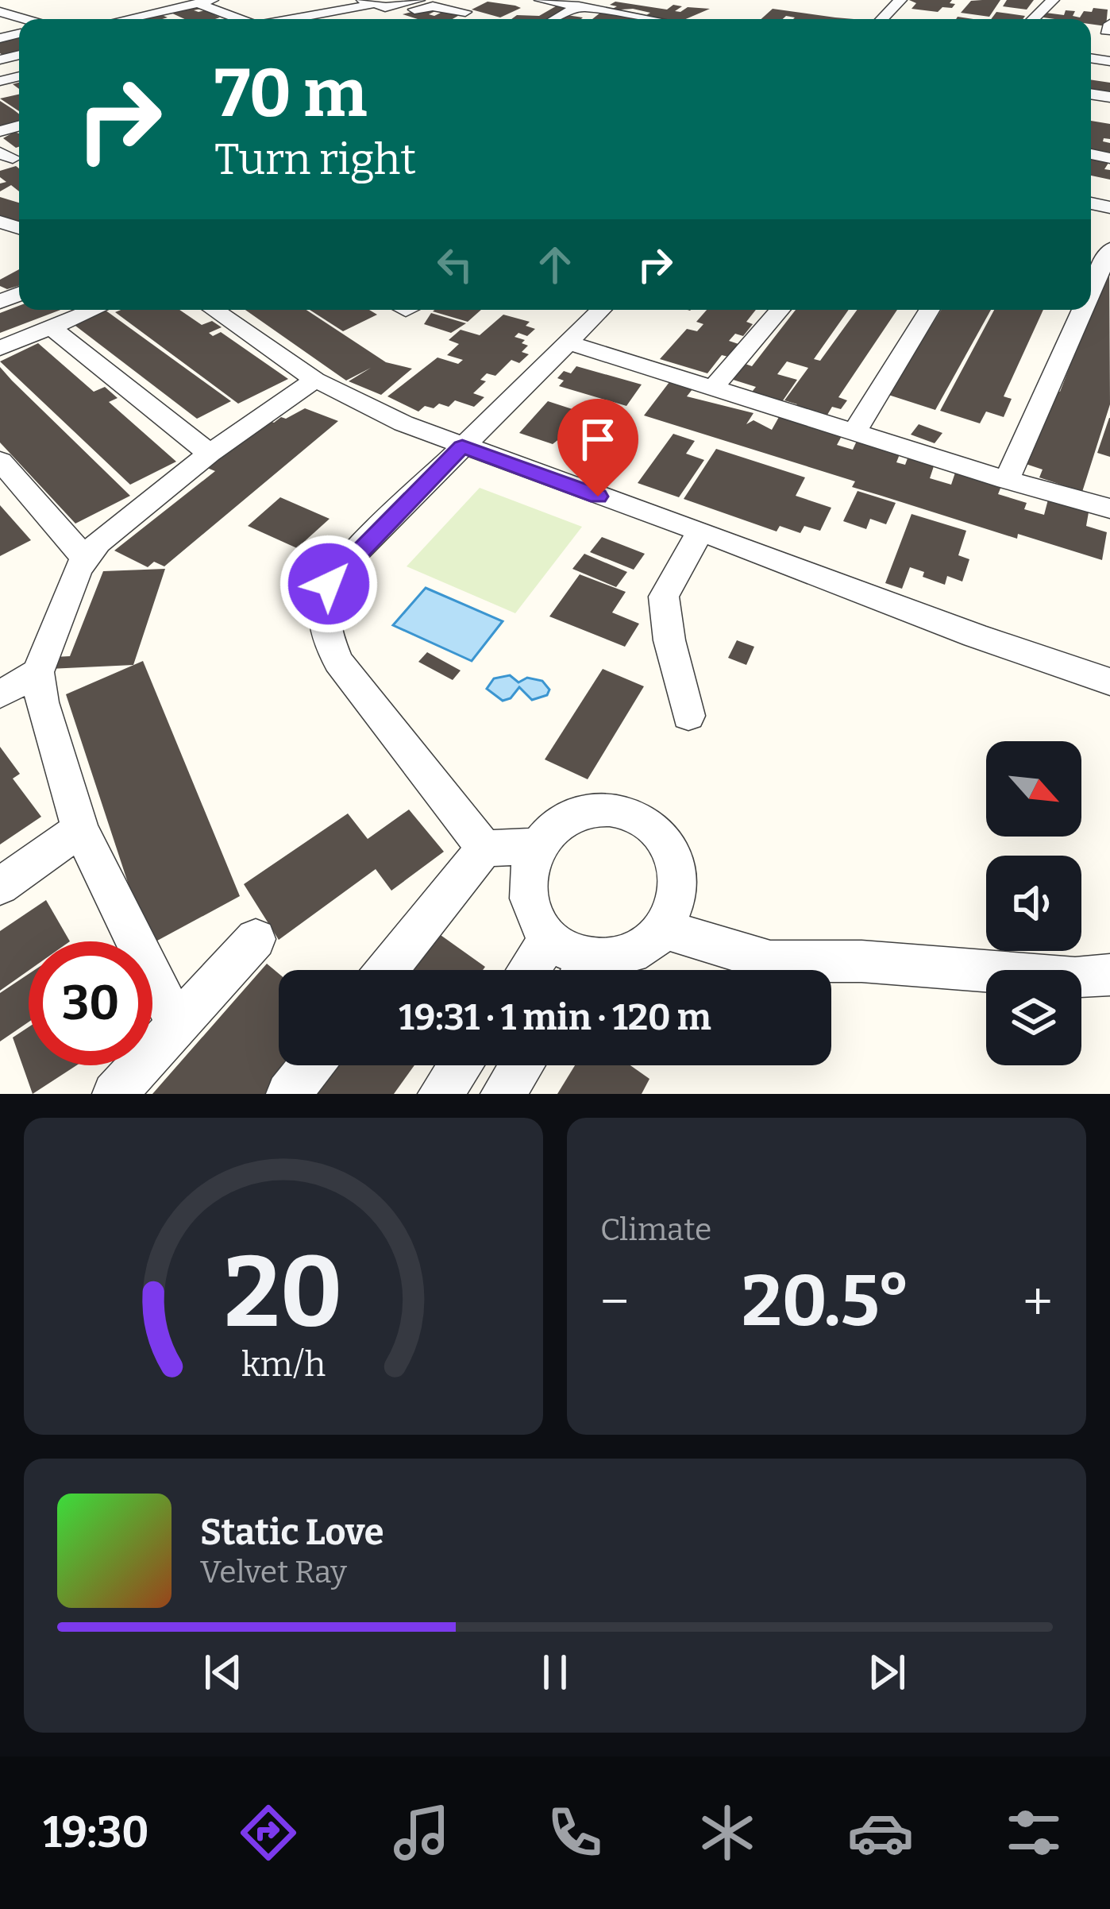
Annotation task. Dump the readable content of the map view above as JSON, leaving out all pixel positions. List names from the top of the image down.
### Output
{
  "north": "bottom right",
  "page": {
    "turn": ["70 m", "Turn right"],
    "limit": "30",
    "trip": "19:31 · 1 min · 120 m",
    "tile": "Climate",
    "heat": ["−", "20.5°", "+"],
    "song": ["Static Love", "Velvet Ray"],
    "tabs": "19:30",
    "gauge": ["20", "km/h"]
  }
}
